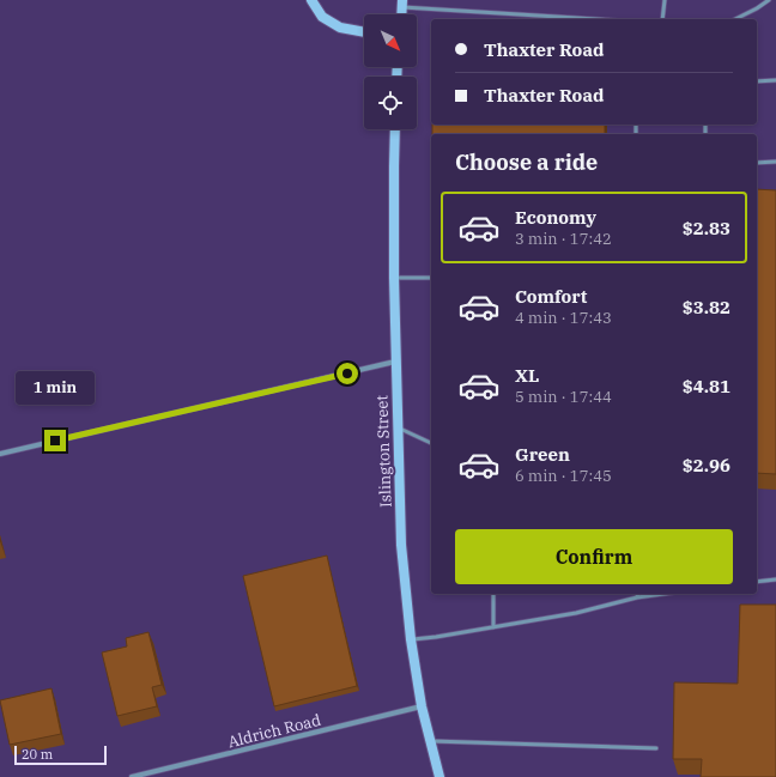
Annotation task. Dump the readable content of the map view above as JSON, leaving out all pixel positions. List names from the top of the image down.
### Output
{
  "streets": {
    "street": ["Islington Street", "Aldrich Road"]
  },
  "crossings": [
    ["Islington Street", "Aldrich Road"]
  ],
  "scale_bar": "20 m",
  "north": "bottom right",
  "page": {
    "banner": ["Thaxter Road", "Thaxter Road"],
    "heading": "Choose a ride",
    "list": [
      {
        "name": "Economy",
        "note": "3 min · 17:42",
        "value": "$2.83"
      },
      {
        "name": "Comfort",
        "note": "4 min · 17:43",
        "value": "$3.82"
      },
      {
        "name": "XL",
        "note": "5 min · 17:44",
        "value": "$4.81"
      },
      {
        "name": "Green",
        "note": "6 min · 17:45",
        "value": "$2.96"
      }
    ],
    "bubble": "1 min",
    "buttons": "Confirm",
    "scale": "20 m"
  }
}
